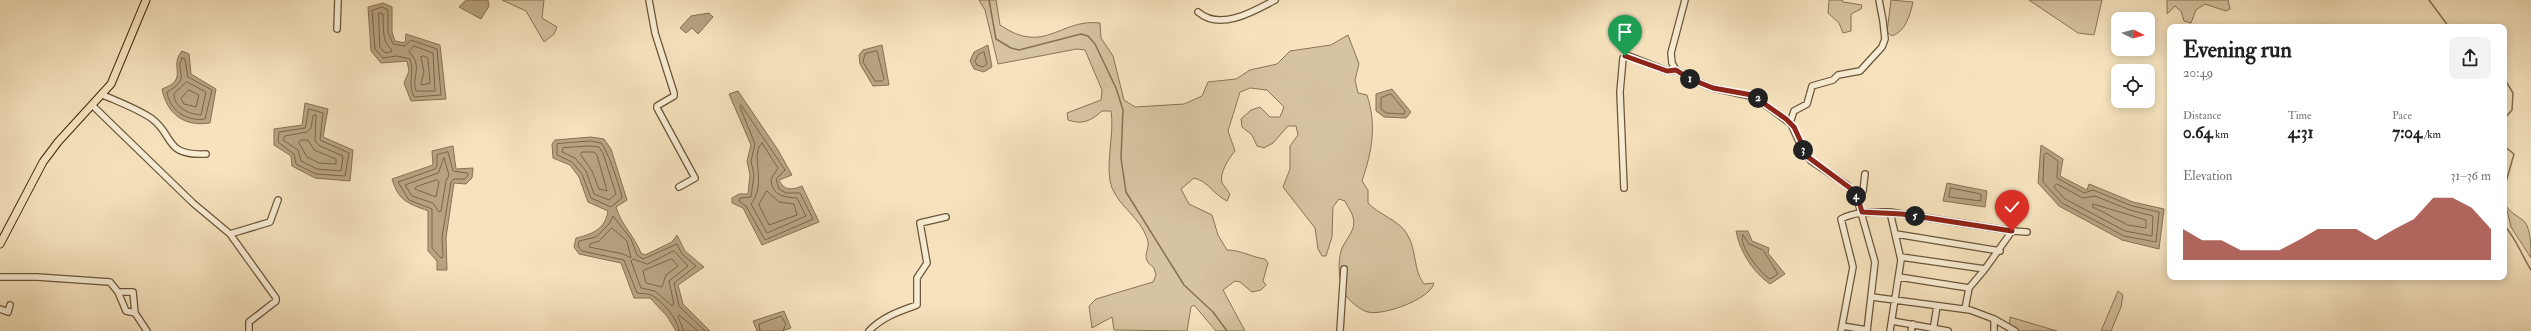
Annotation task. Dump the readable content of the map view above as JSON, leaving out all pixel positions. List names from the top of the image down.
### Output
{
  "north": "right",
  "page": {
    "heading": ["Evening run", "20:49"],
    "pins": [
      "1",
      "2",
      "3",
      "4",
      "5"
    ],
    "stats": [
      ["Distance", "0.64 km"],
      ["Time", "4:31"],
      ["Pace", "7:04 /km"]
    ],
    "chart": ["Elevation", "31–36 m"]
  }
}
